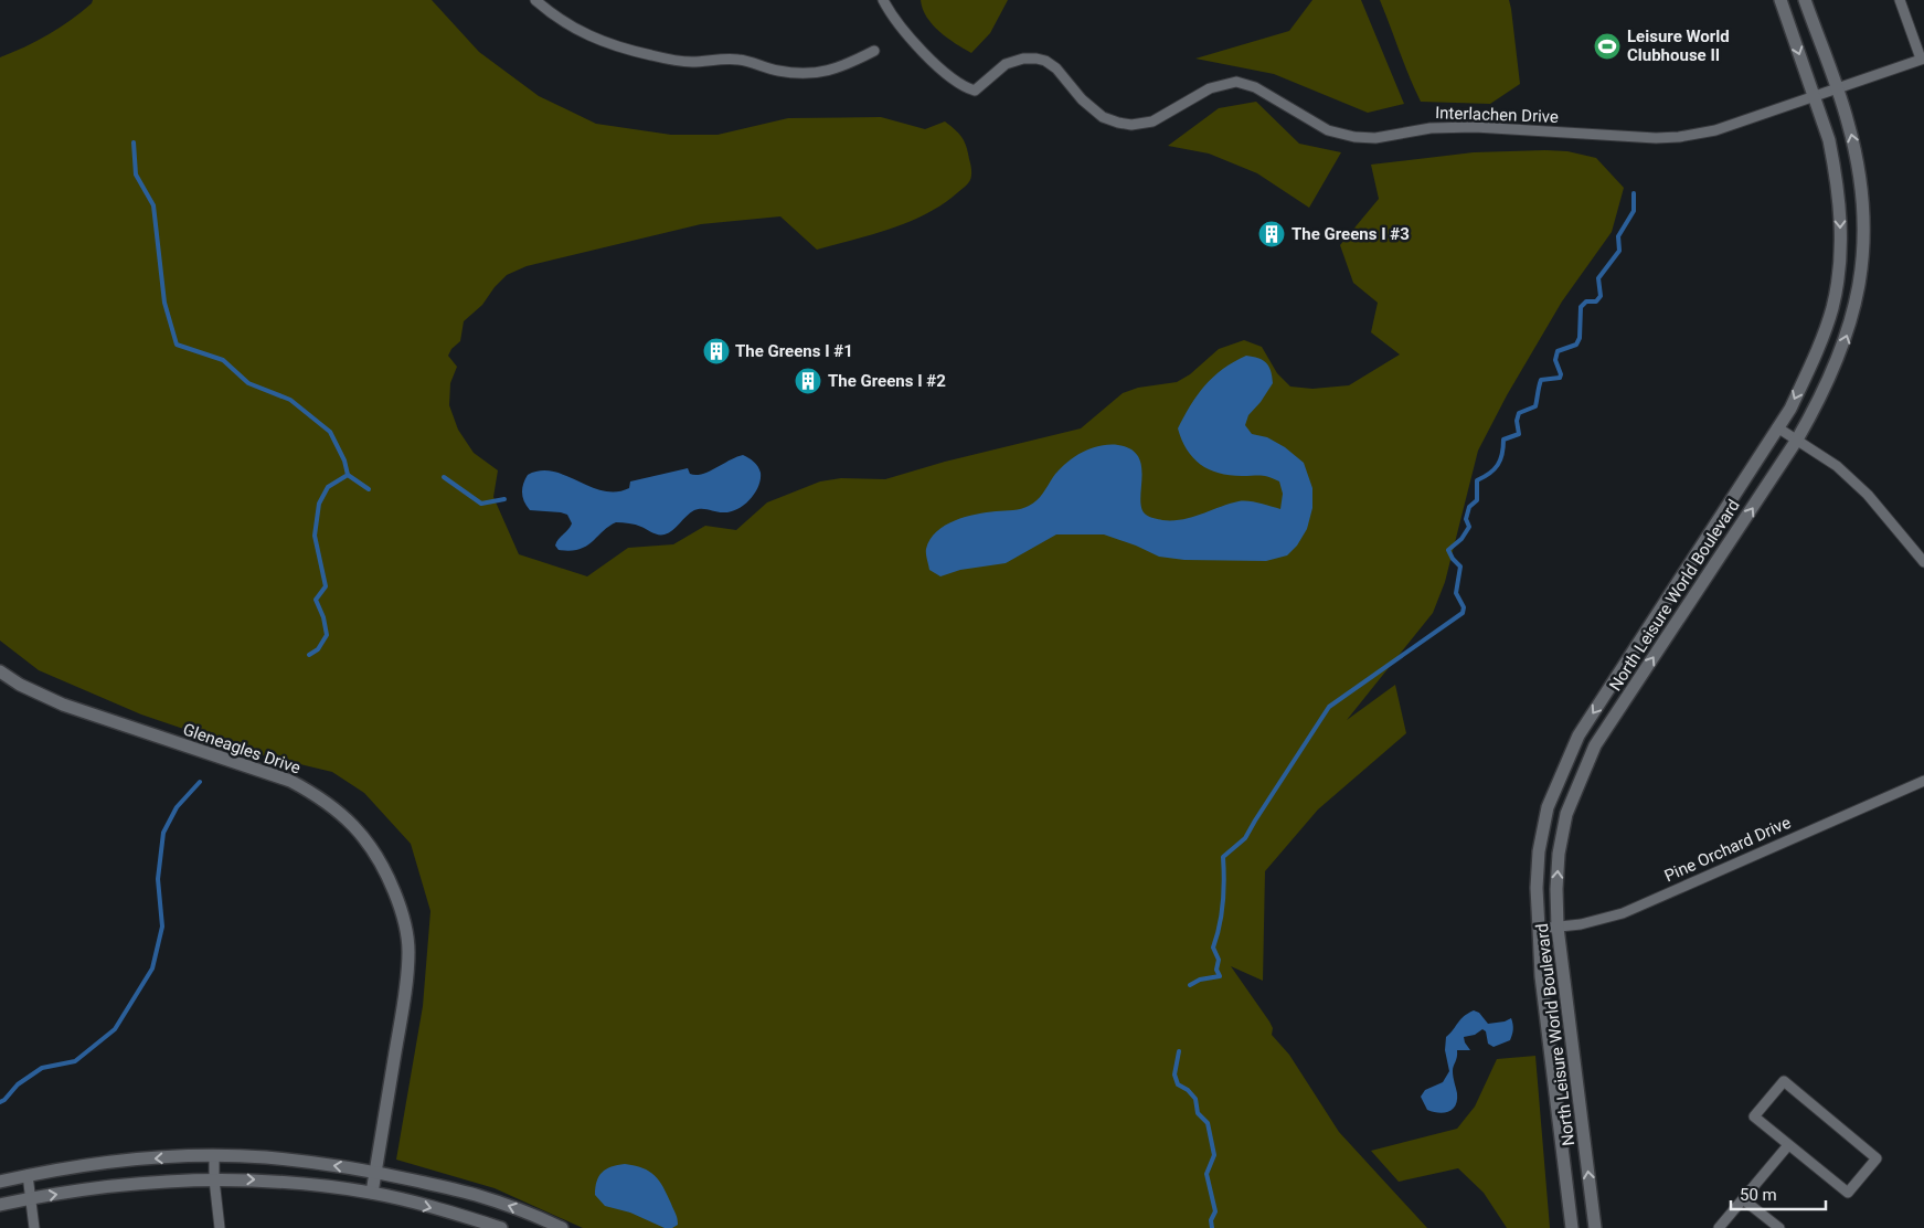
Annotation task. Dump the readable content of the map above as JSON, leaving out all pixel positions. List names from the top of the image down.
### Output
{
  "streets": {
    "street": [
      "Interlachen Drive",
      "North Leisure World Boulevard",
      "Gleneagles Drive",
      "Pine Orchard Drive"
    ]
  },
  "crossings": [
    ["Interlachen Drive", "North Leisure World Boulevard"],
    ["North Leisure World Boulevard", "Pine Orchard Drive"]
  ],
  "places": {
    "sports": ["Leisure World Clubhouse II"],
    "building": ["The Greens I #3", "The Greens I #1", "The Greens I #2"]
  },
  "scale_bar": "50 m"
}
